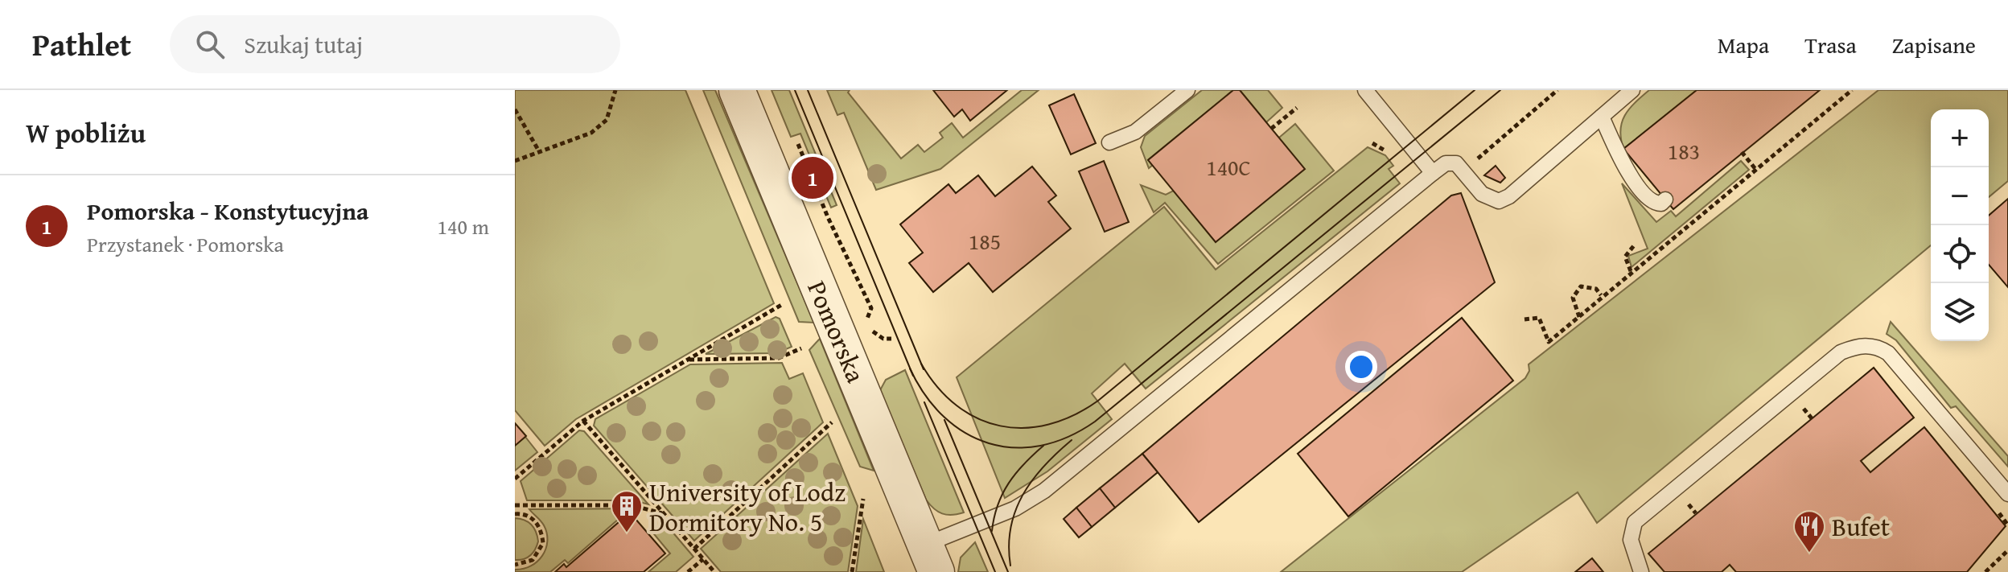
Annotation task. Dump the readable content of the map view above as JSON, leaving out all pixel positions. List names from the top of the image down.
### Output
{
  "streets": {
    "street": ["Pomorska"]
  },
  "places": {
    "building": ["University of Lodz Dormitory No. 5"],
    "restaurant": ["Bufet"]
  },
  "house_numbers": ["183", "140C", "185"],
  "page": {
    "header": "Pathlet",
    "search": "Szukaj tutaj",
    "nav": ["Mapa", "Trasa", "Zapisane"],
    "heading": "W pobliżu",
    "map_buttons": ["+", "−"],
    "pins": "1",
    "list": [
      {
        "mark": "1",
        "name": "Pomorska - Konstytucyjna",
        "note": "Przystanek · Pomorska",
        "value": "140 m"
      }
    ]
  }
}
